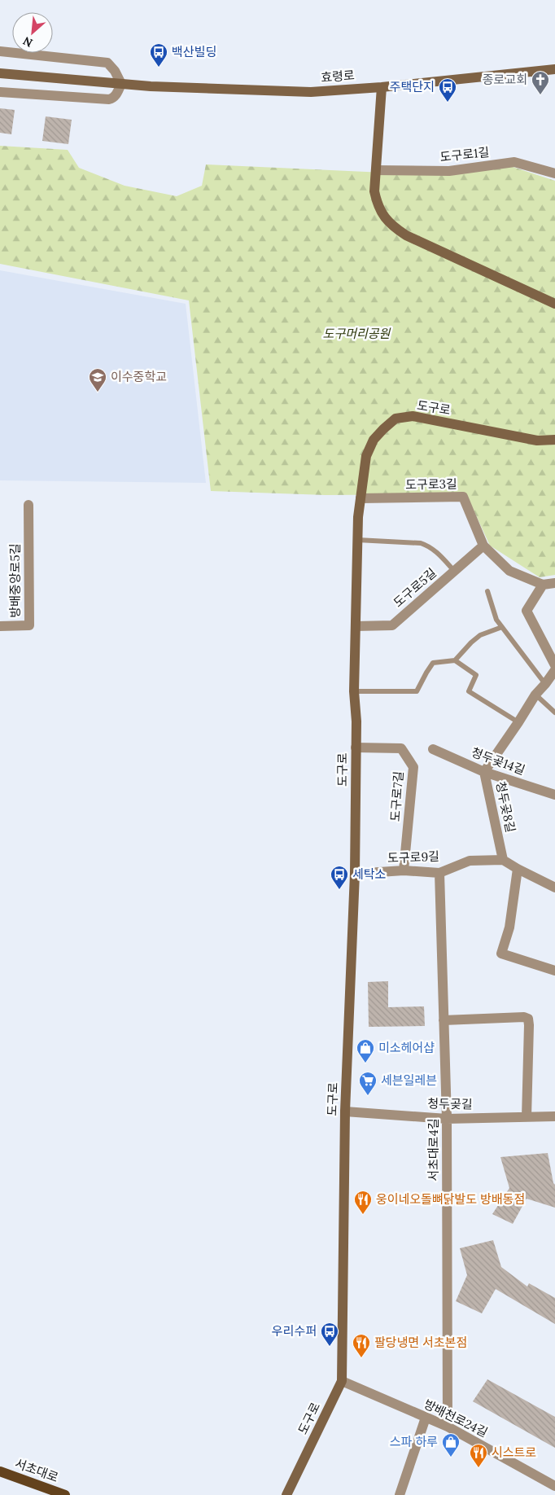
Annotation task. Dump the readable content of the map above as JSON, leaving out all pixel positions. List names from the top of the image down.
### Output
{
  "streets": {
    "main road": ["서초대로"],
    "street": [
      "효령로",
      "도구로1길",
      "도구로",
      "도구로3길",
      "방배중앙로5길",
      "도구로5길",
      "청두곶14길",
      "도구로7길",
      "청두곶8길",
      "도구로9길",
      "청두곶길",
      "서초대로4길",
      "방배천로24길"
    ]
  },
  "crossings": [
    ["도구로", "도구로3길"],
    ["도구로", "도구로5길"],
    ["도구로", "도구로7길"],
    ["도구로", "도구로9길"],
    ["도구로", "청두곶길"],
    ["도구로", "방배천로24길"],
    ["도구로3길", "도구로5길"],
    ["청두곶14길", "청두곶8길"],
    ["도구로7길", "도구로9길"],
    ["청두곶8길", "도구로9길"],
    ["도구로9길", "서초대로4길"],
    ["청두곶길", "서초대로4길"],
    ["서초대로4길", "방배천로24길"]
  ],
  "parks": ["도구머리공원"],
  "places": {
    "bus stop": [
      "백산빌딩",
      "주택단지",
      "세탁소",
      "우리수퍼"
    ],
    "church": ["종로교회"],
    "school or university": ["이수중학교"],
    "shop": ["미소헤어샵", "스파 하루"],
    "supermarket": ["세븐일레븐"],
    "restaurant": ["웅이네오돌뼈닭발도 방배동점", "팔당냉면 서초본점", "시스트로"]
  },
  "north": "bottom left"
}
